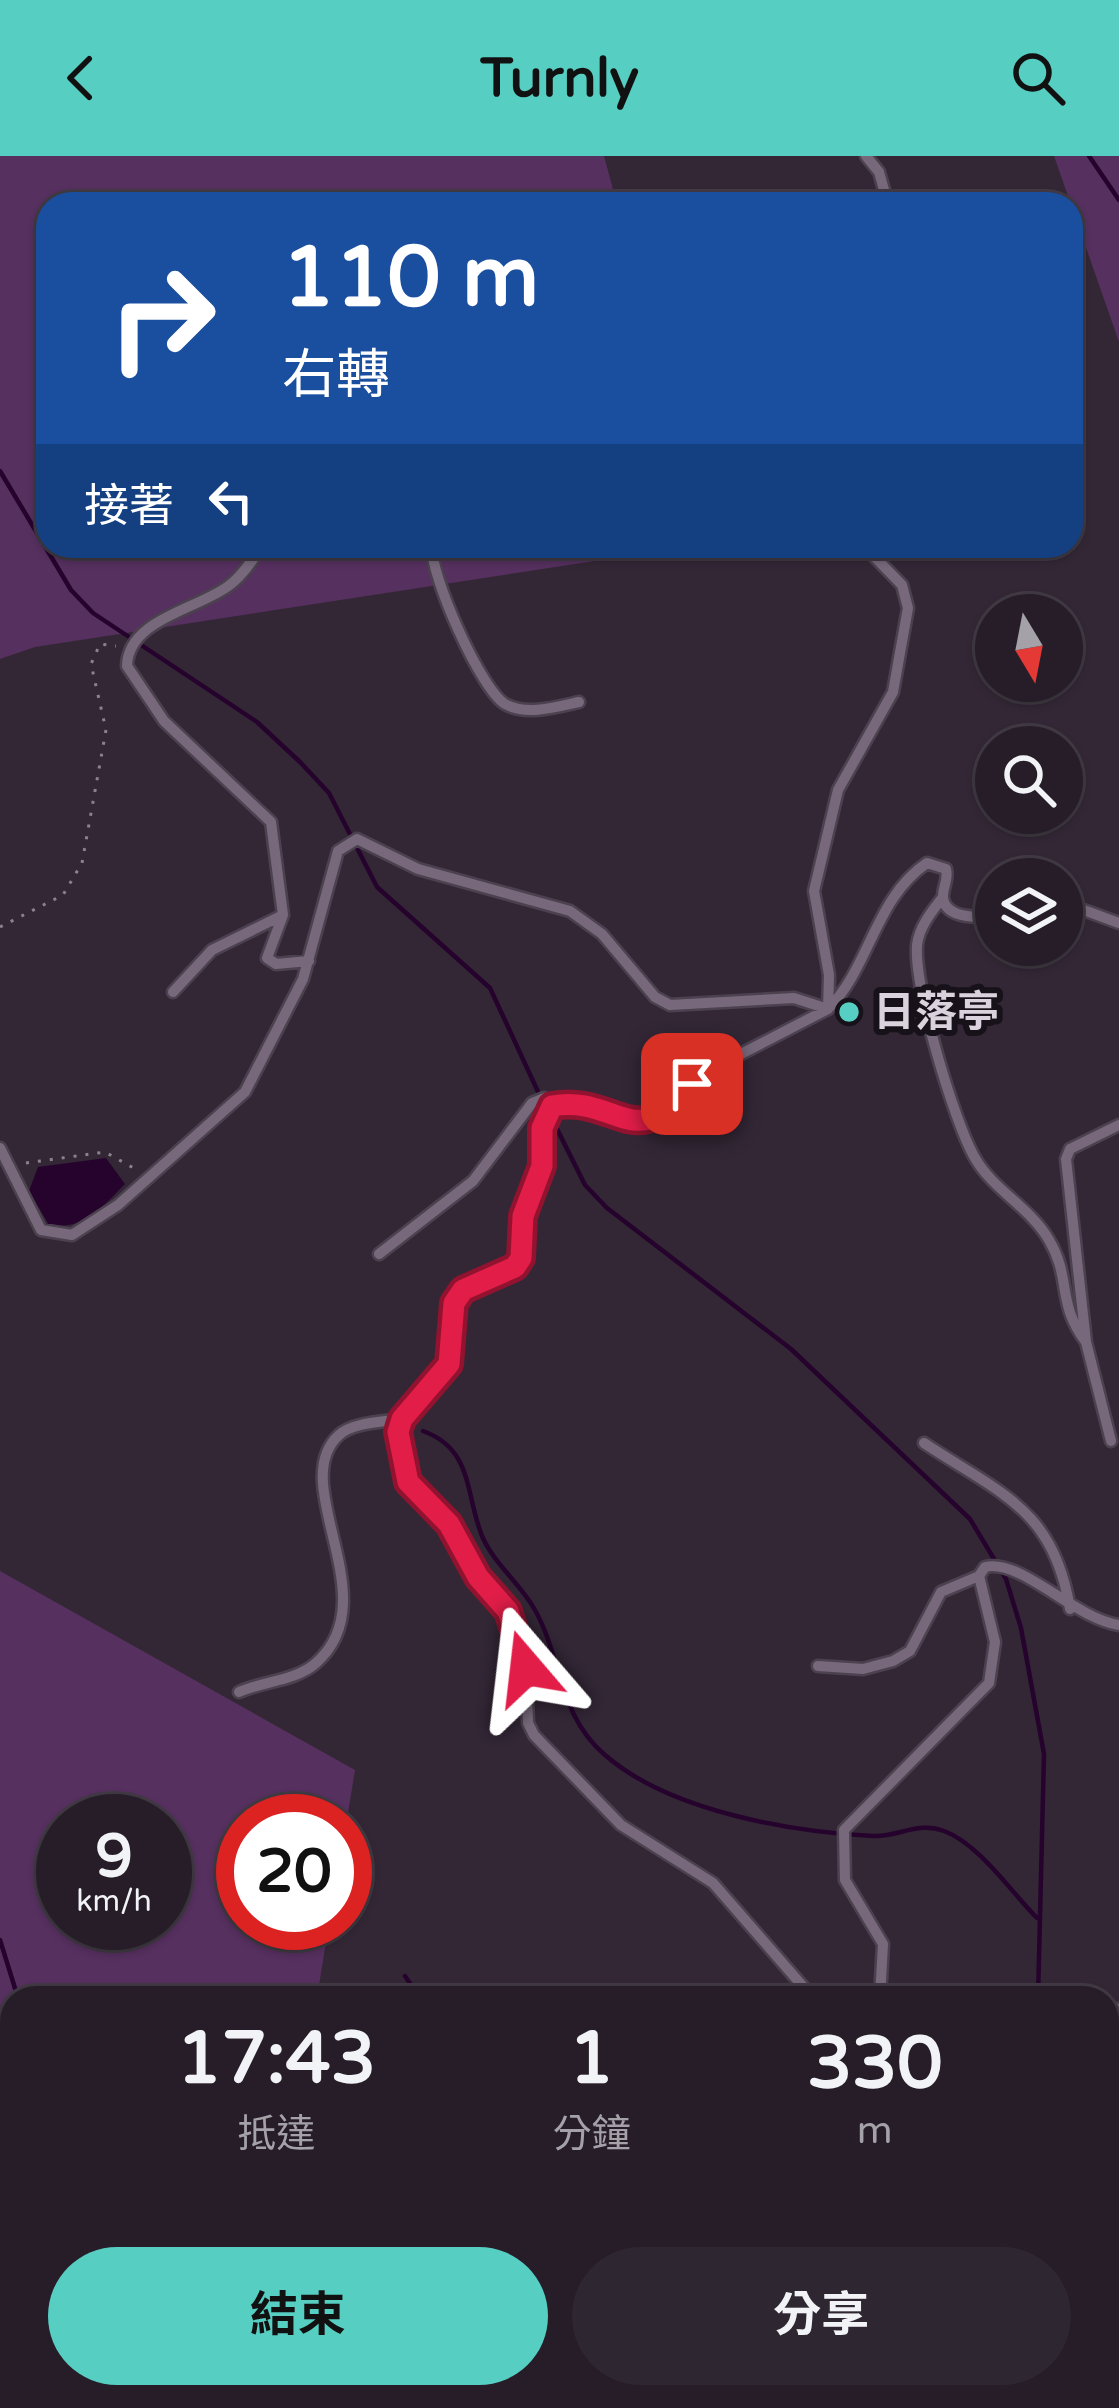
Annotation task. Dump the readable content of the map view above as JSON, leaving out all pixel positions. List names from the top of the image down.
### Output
{
  "places": ["日落亭"],
  "north": "bottom",
  "page": {
    "header": "Turnly",
    "turn": ["110 m", "右轉"],
    "then": "接著",
    "speed": "9 km/h",
    "limit": "20",
    "eta": [
      "17:43",
      "抵達",
      "1",
      "分鐘",
      "330",
      "m"
    ],
    "buttons": ["結束", "分享"]
  }
}
